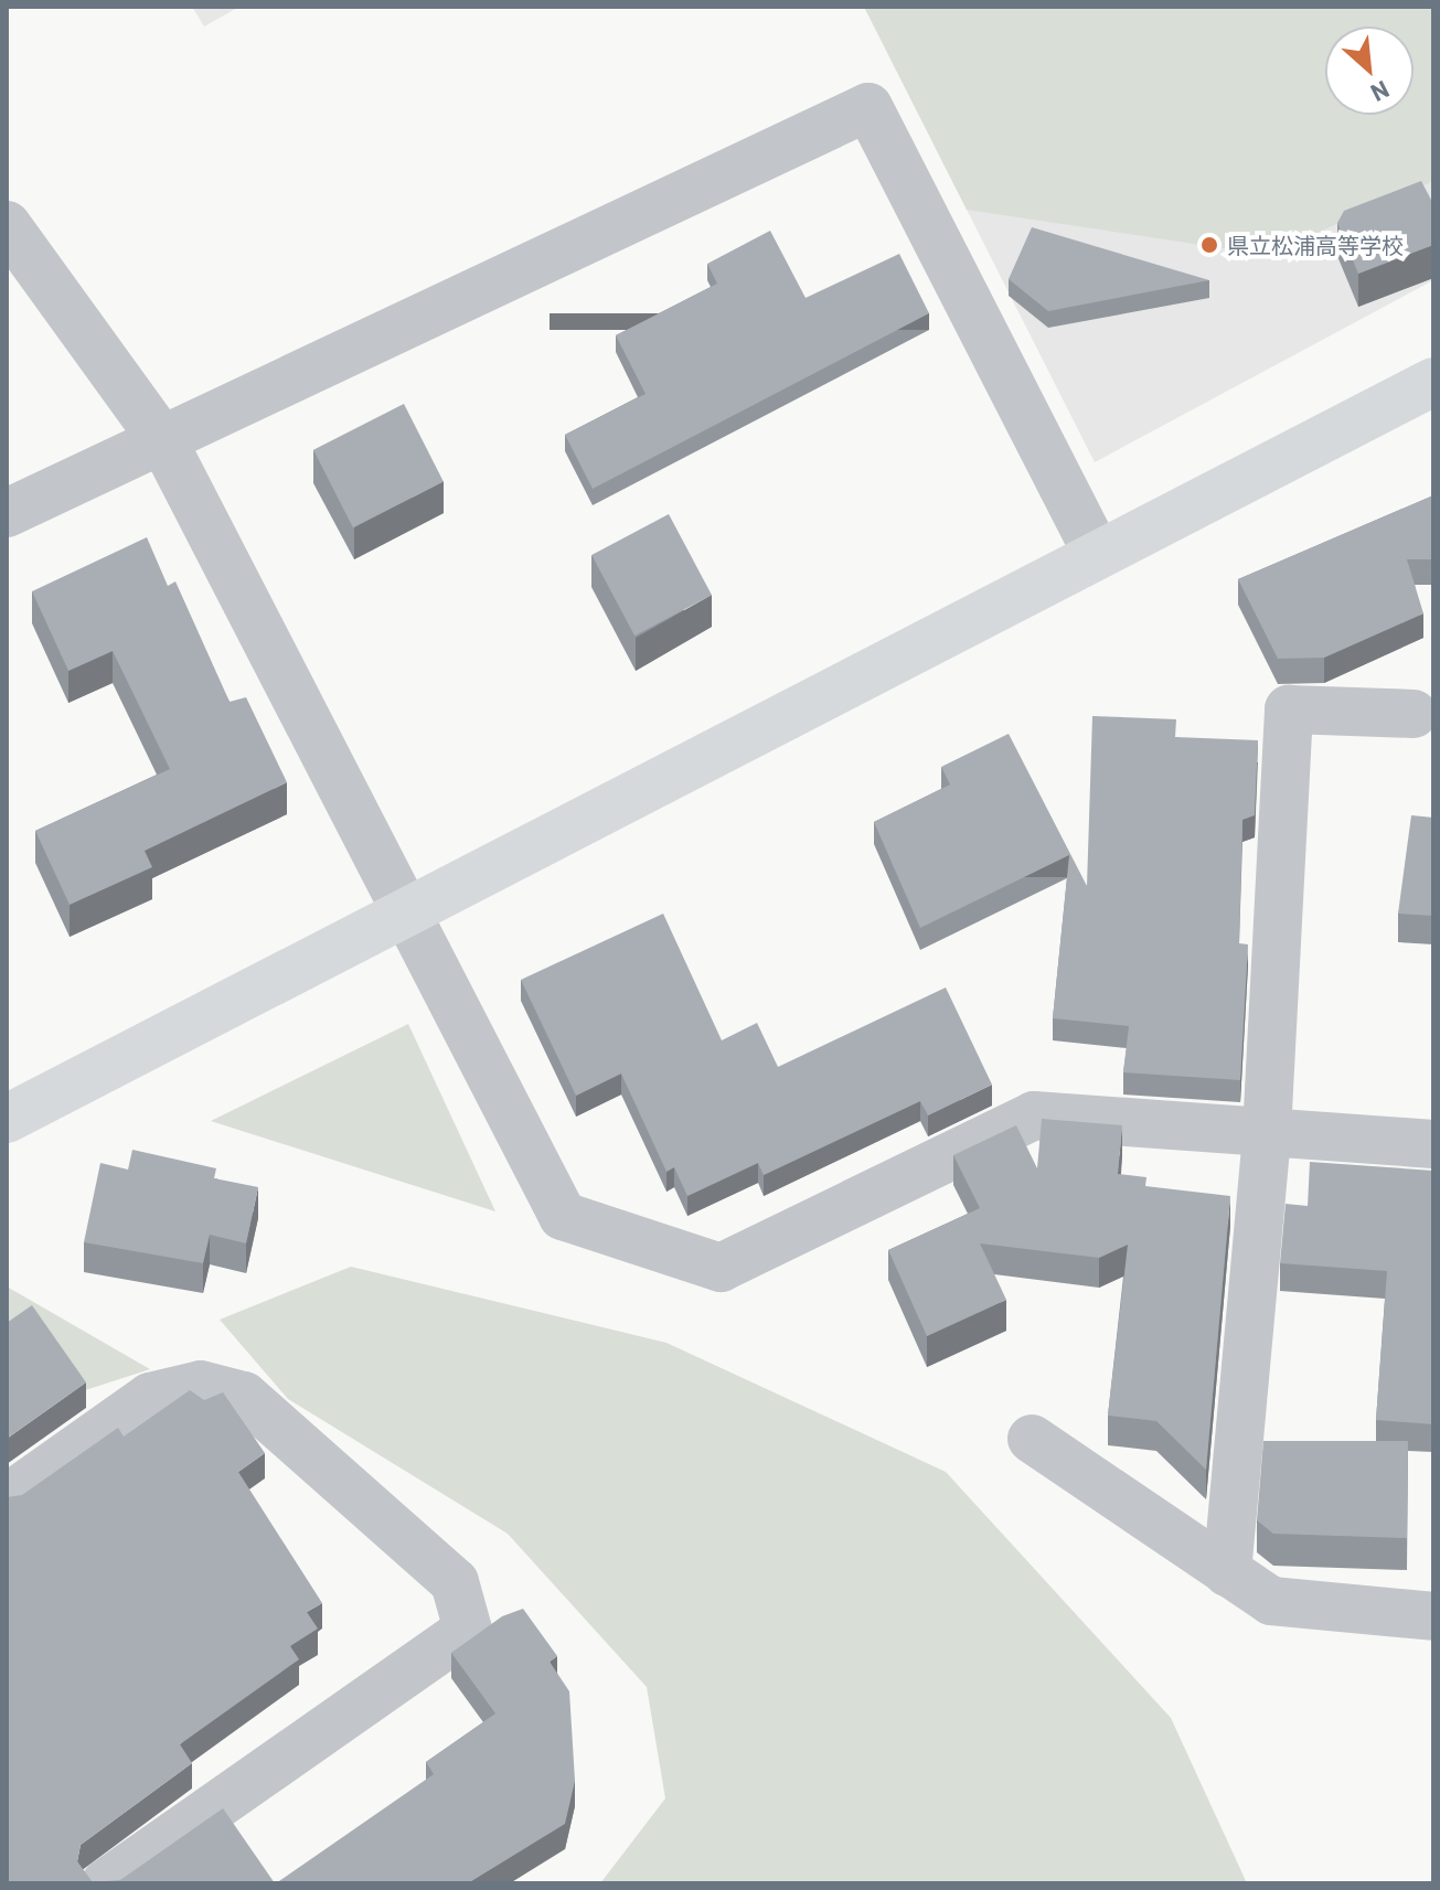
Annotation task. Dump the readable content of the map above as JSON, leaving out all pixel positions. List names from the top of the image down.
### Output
{
  "places": ["県立松浦高等学校"],
  "north": "bottom right"
}
